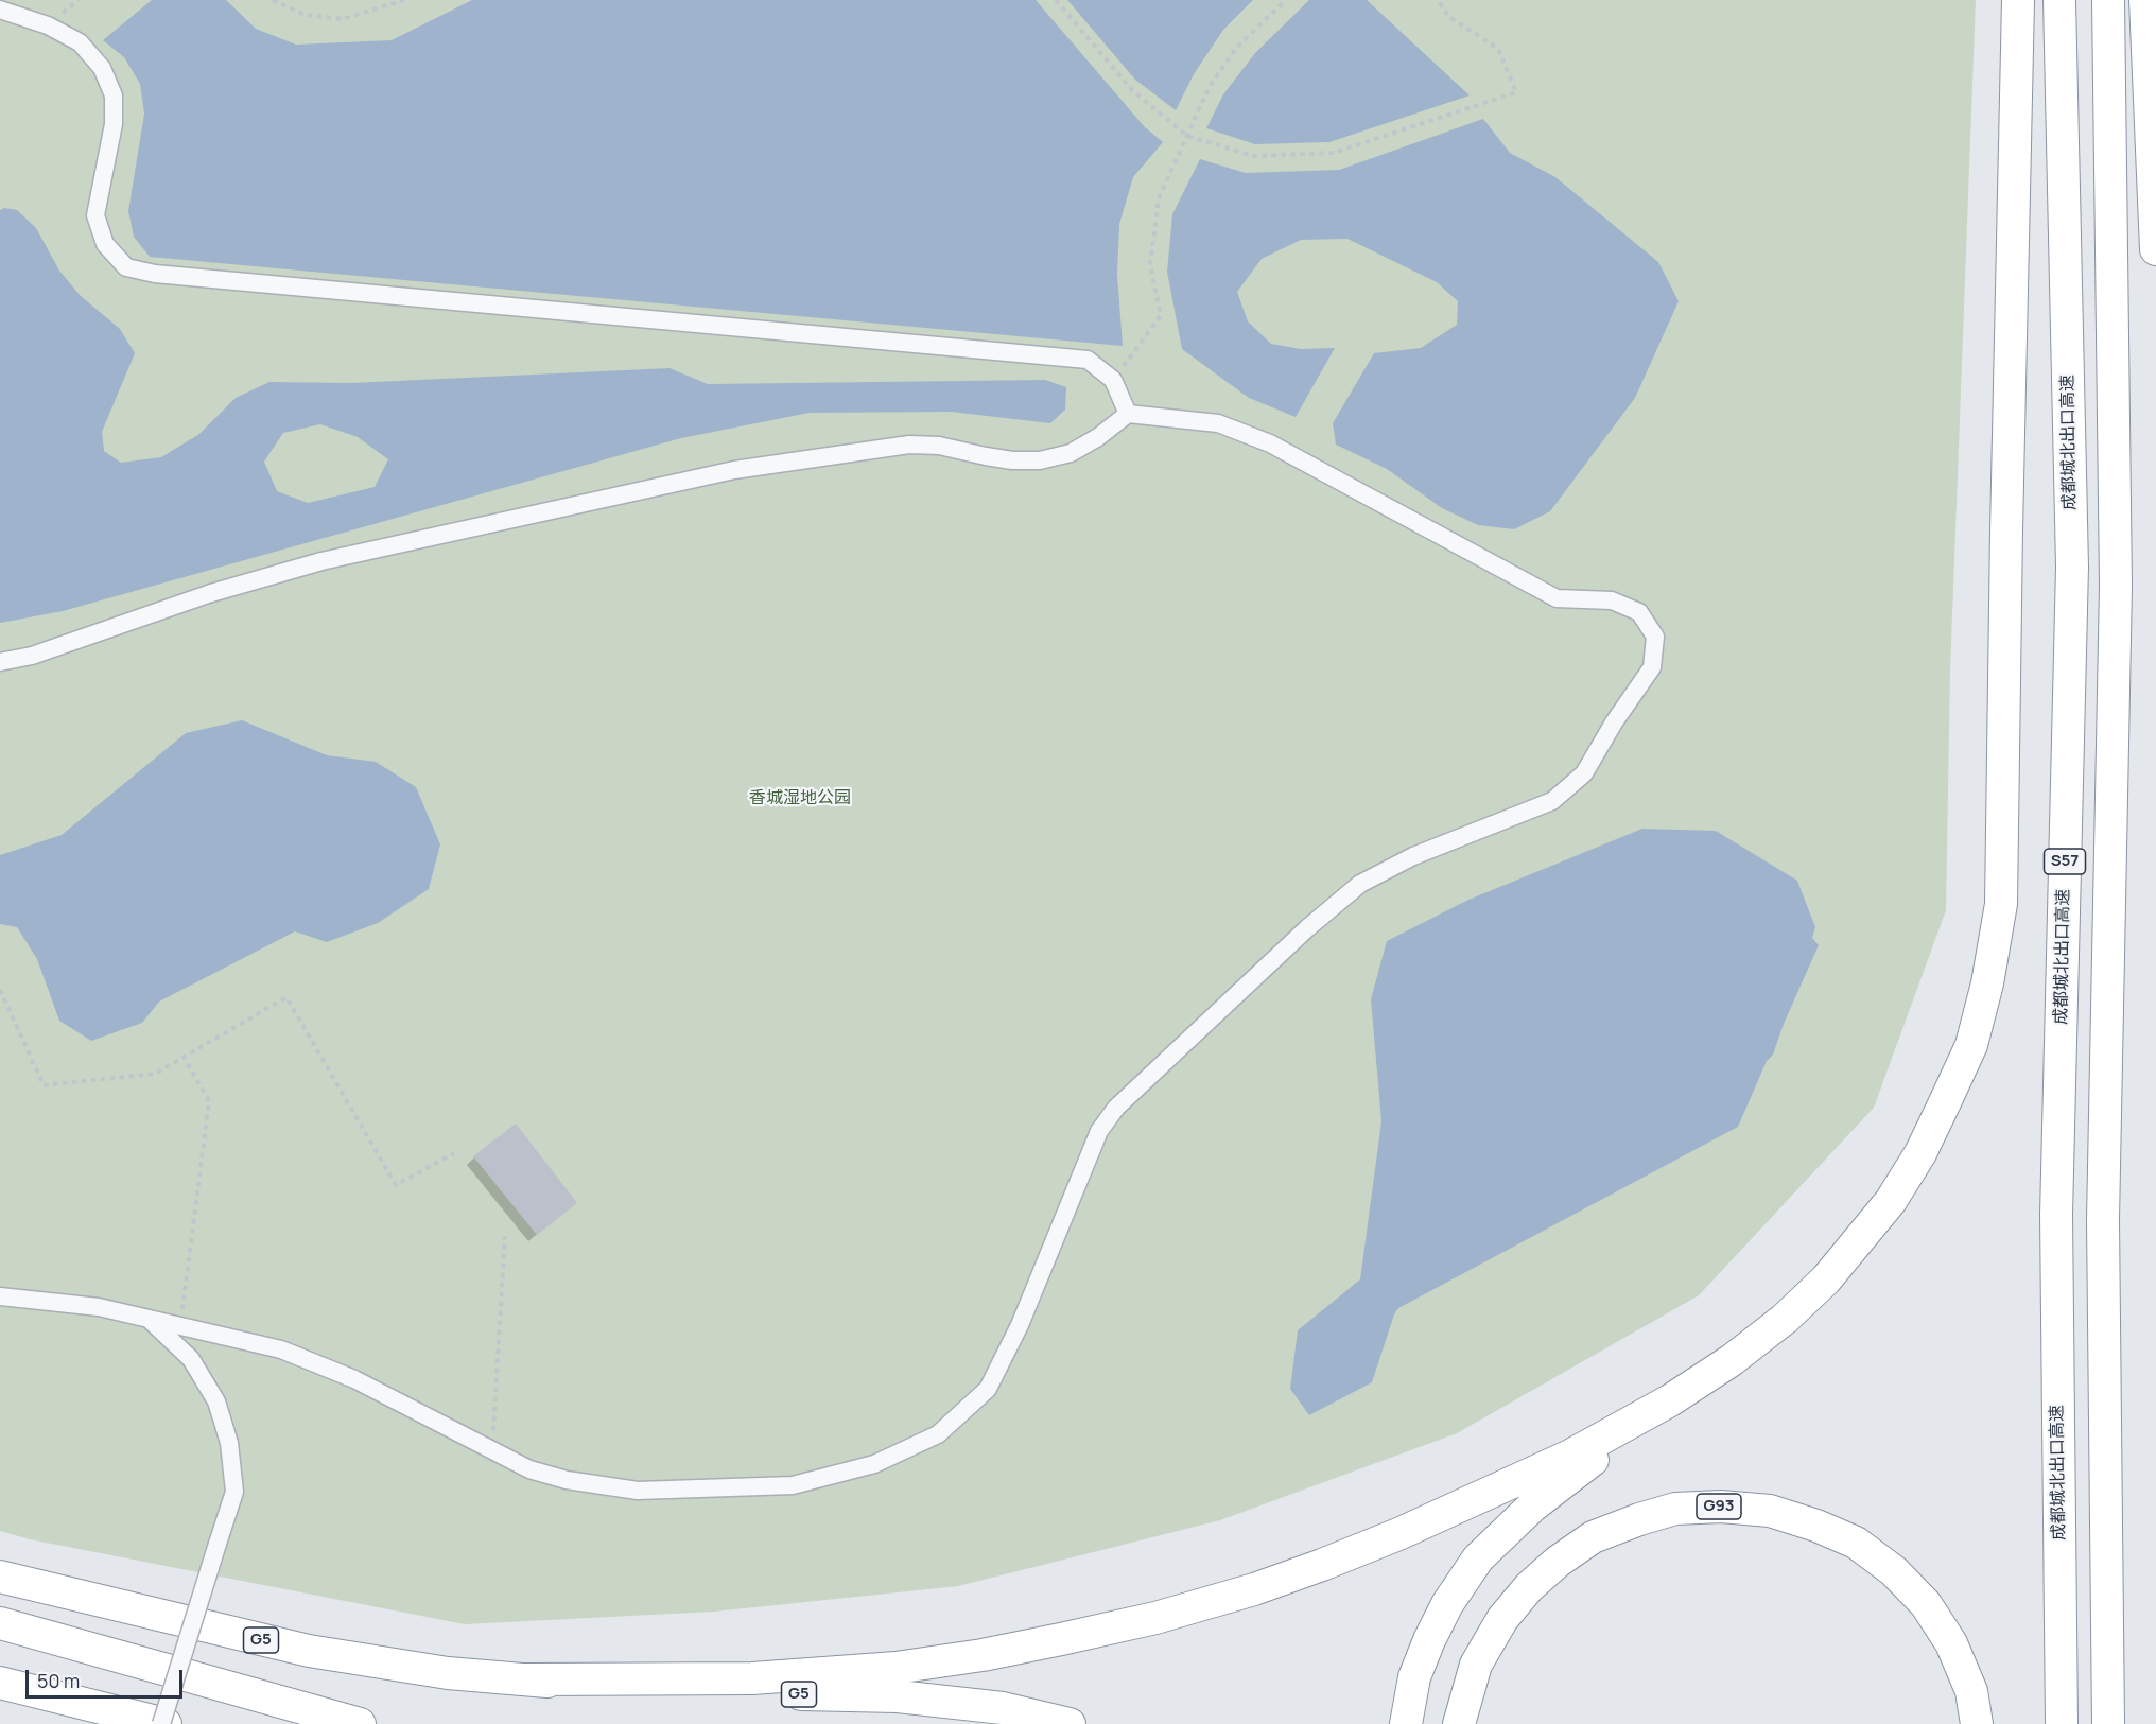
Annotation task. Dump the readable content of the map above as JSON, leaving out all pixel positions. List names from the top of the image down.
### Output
{
  "streets": {
    "highway": [
      "成都城北出口高速",
      "S57",
      "G93",
      "G5"
    ]
  },
  "parks": ["香城湿地公园"],
  "scale_bar": "50 m"
}
